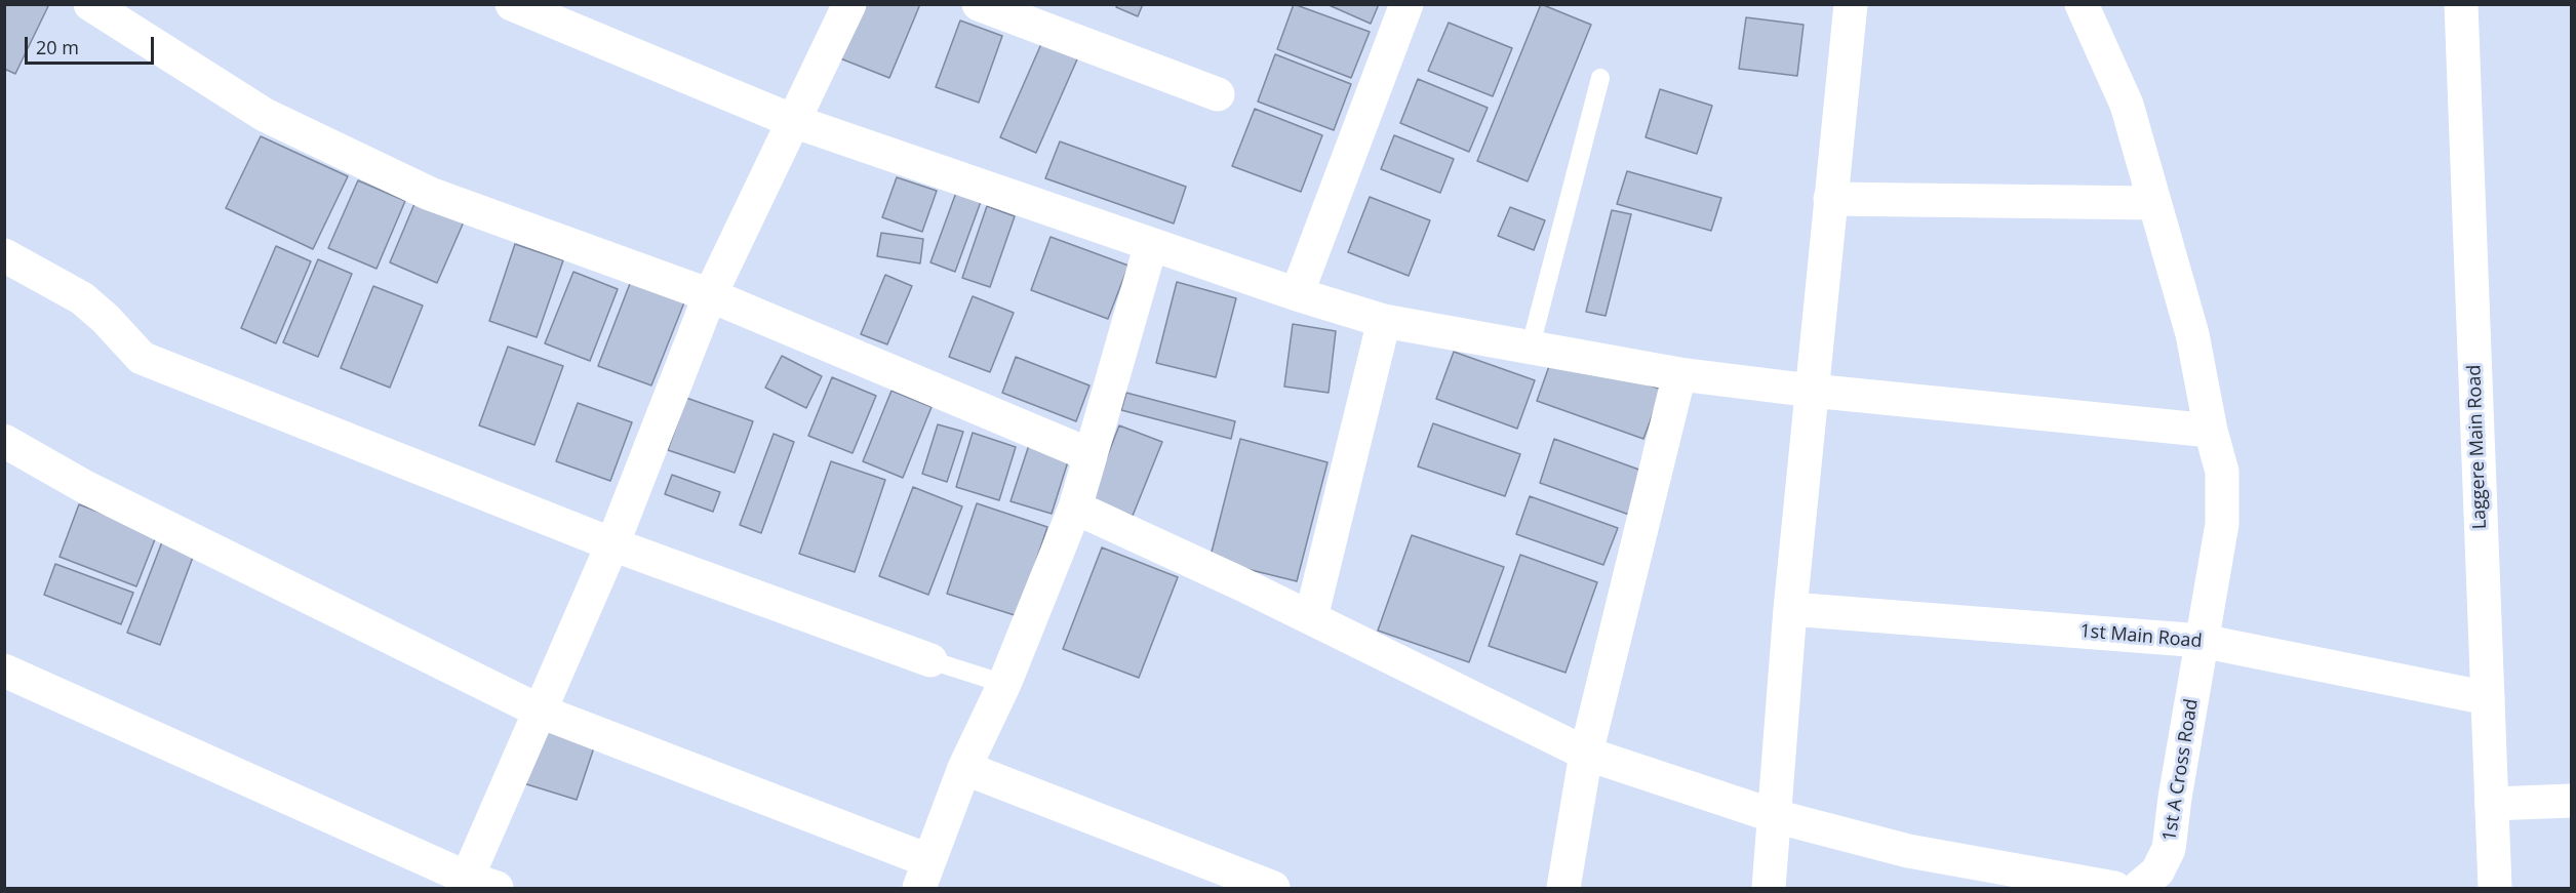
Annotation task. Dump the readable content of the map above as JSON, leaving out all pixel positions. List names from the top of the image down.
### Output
{
  "streets": {
    "street": ["Laggere Main Road", "1st Main Road", "1st A Cross Road"]
  },
  "crossings": [
    ["Laggere Main Road", "1st Main Road"],
    ["1st Main Road", "1st A Cross Road"]
  ],
  "scale_bar": "20 m"
}
